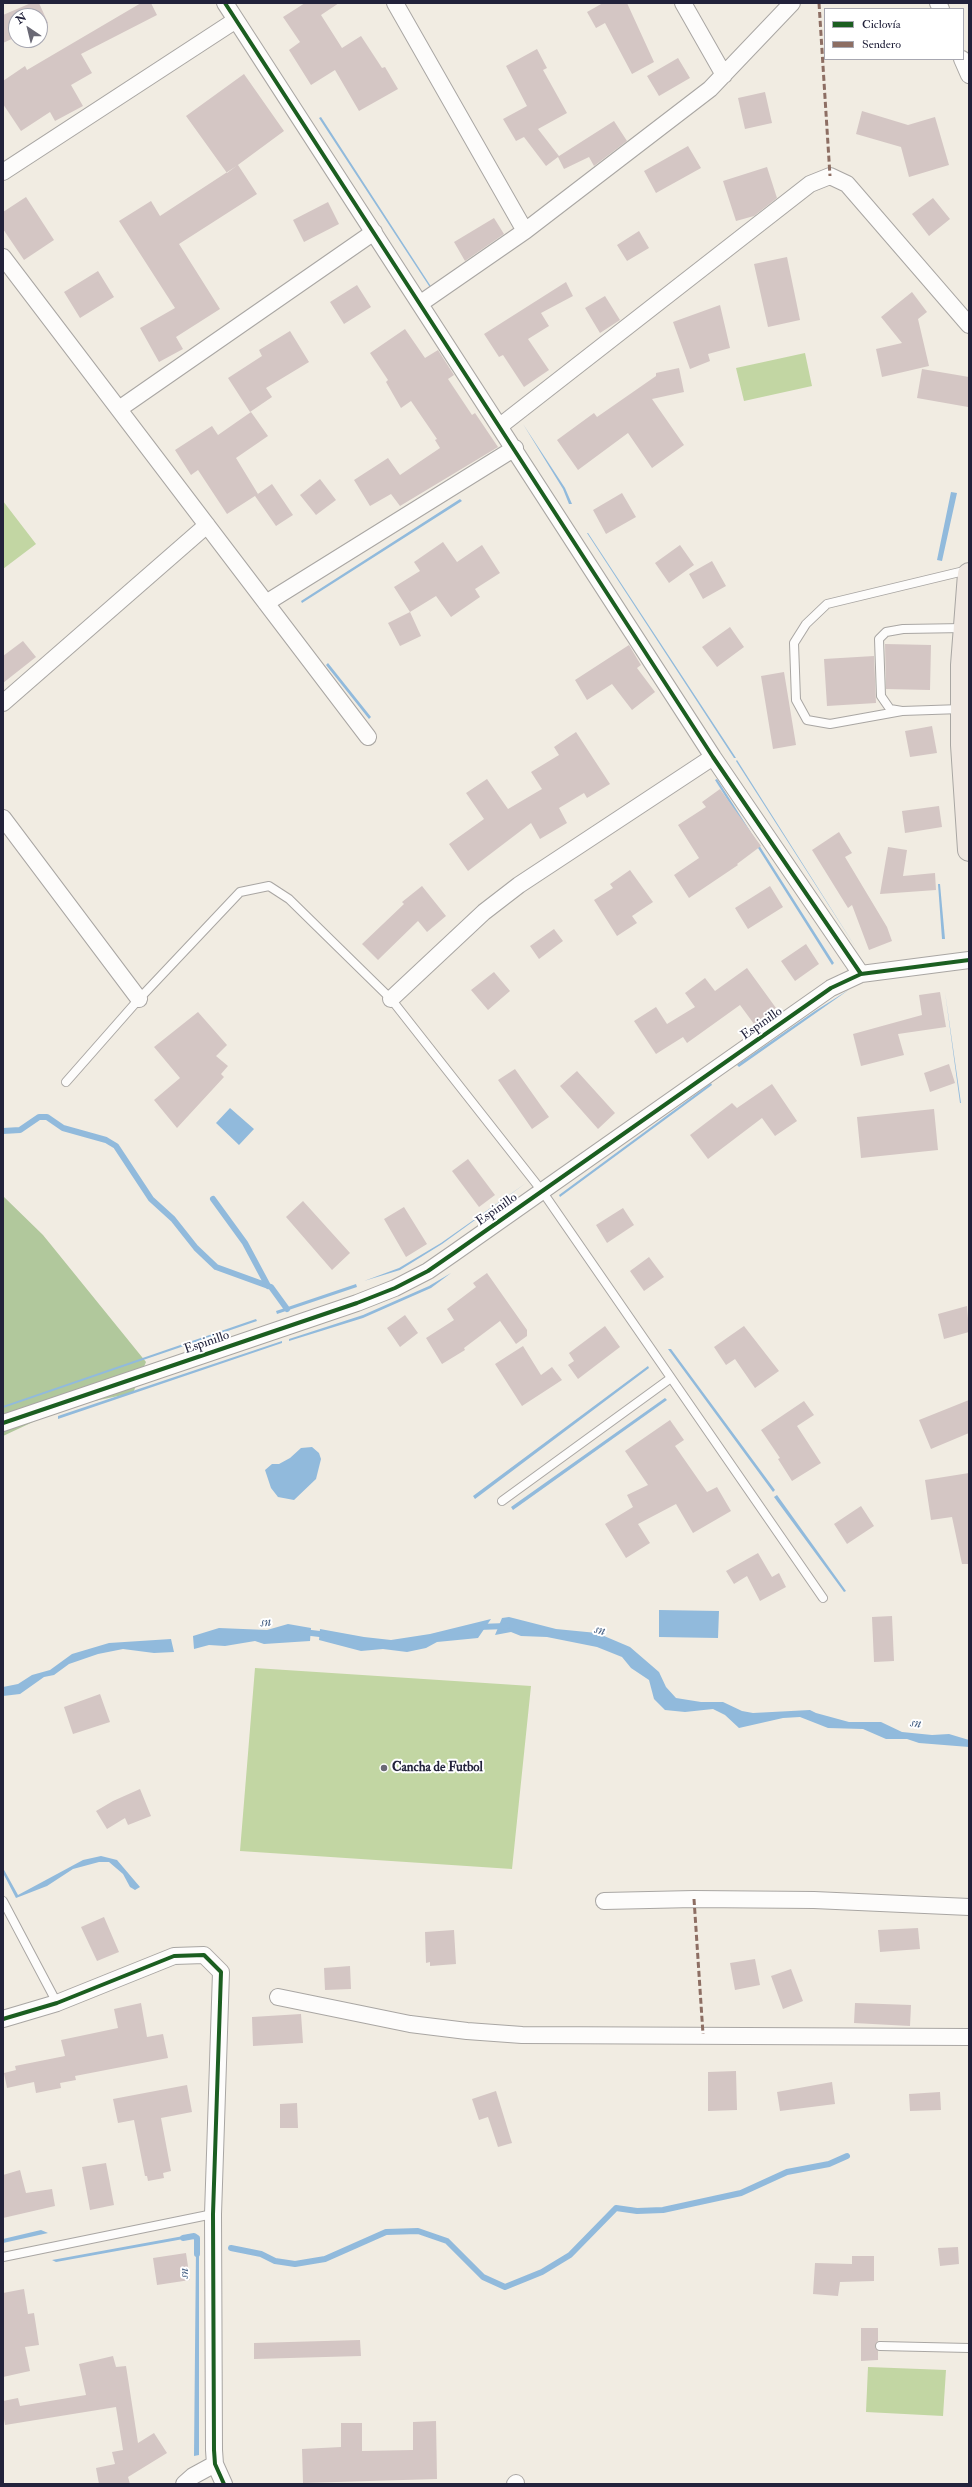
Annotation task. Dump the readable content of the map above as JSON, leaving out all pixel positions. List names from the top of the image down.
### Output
{
  "streets": {
    "street": ["Espinillo"]
  },
  "water": ["sn"],
  "places": ["Cancha de Futbol"],
  "legend": ["Ciclovía", "Sendero"],
  "north": "top left"
}
